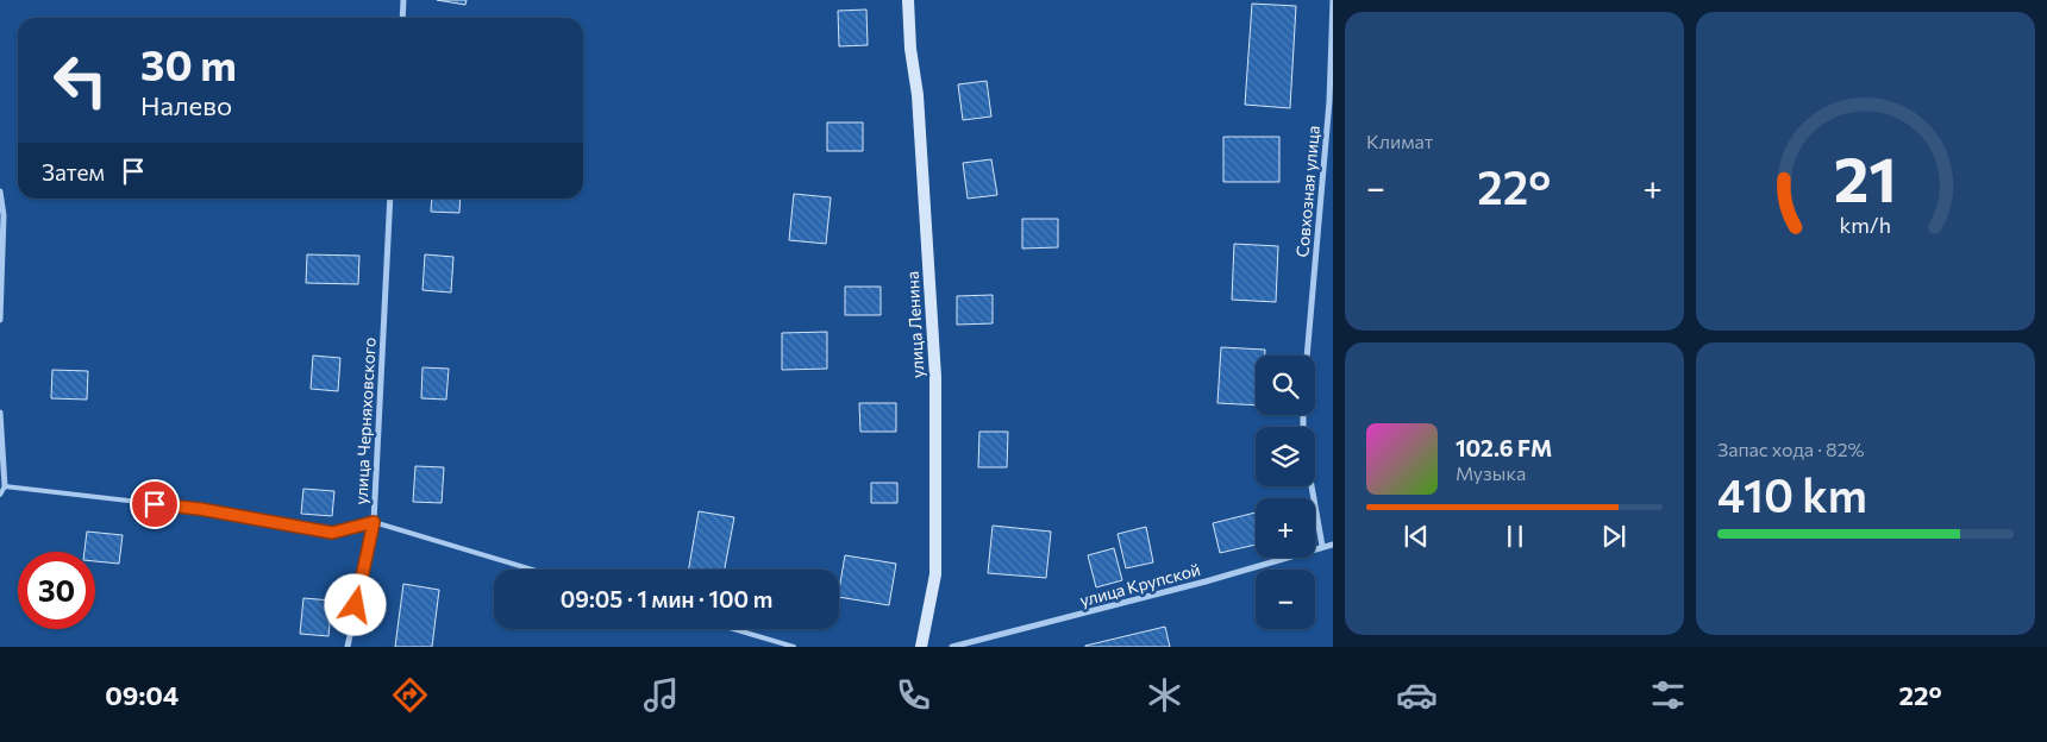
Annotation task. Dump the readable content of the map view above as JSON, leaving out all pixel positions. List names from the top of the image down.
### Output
{
  "streets": {
    "main road": ["улица Ленина"],
    "street": ["Совхозная улица", "улица Черняховского", "улица Крупской"]
  },
  "page": {
    "tile": [
      "Климат",
      ["Запас хода · 82%", "410 km"]
    ],
    "turn": ["30 m", "Налево"],
    "then": "Затем",
    "heat": ["−", "22°", "+"],
    "map_buttons": ["+", "−"],
    "song": ["102.6 FM", "Музыка"],
    "limit": "30",
    "trip": "09:05 · 1 мин · 100 m",
    "tabs": ["09:04", "22°"],
    "gauge": ["21", "km/h"]
  }
}
